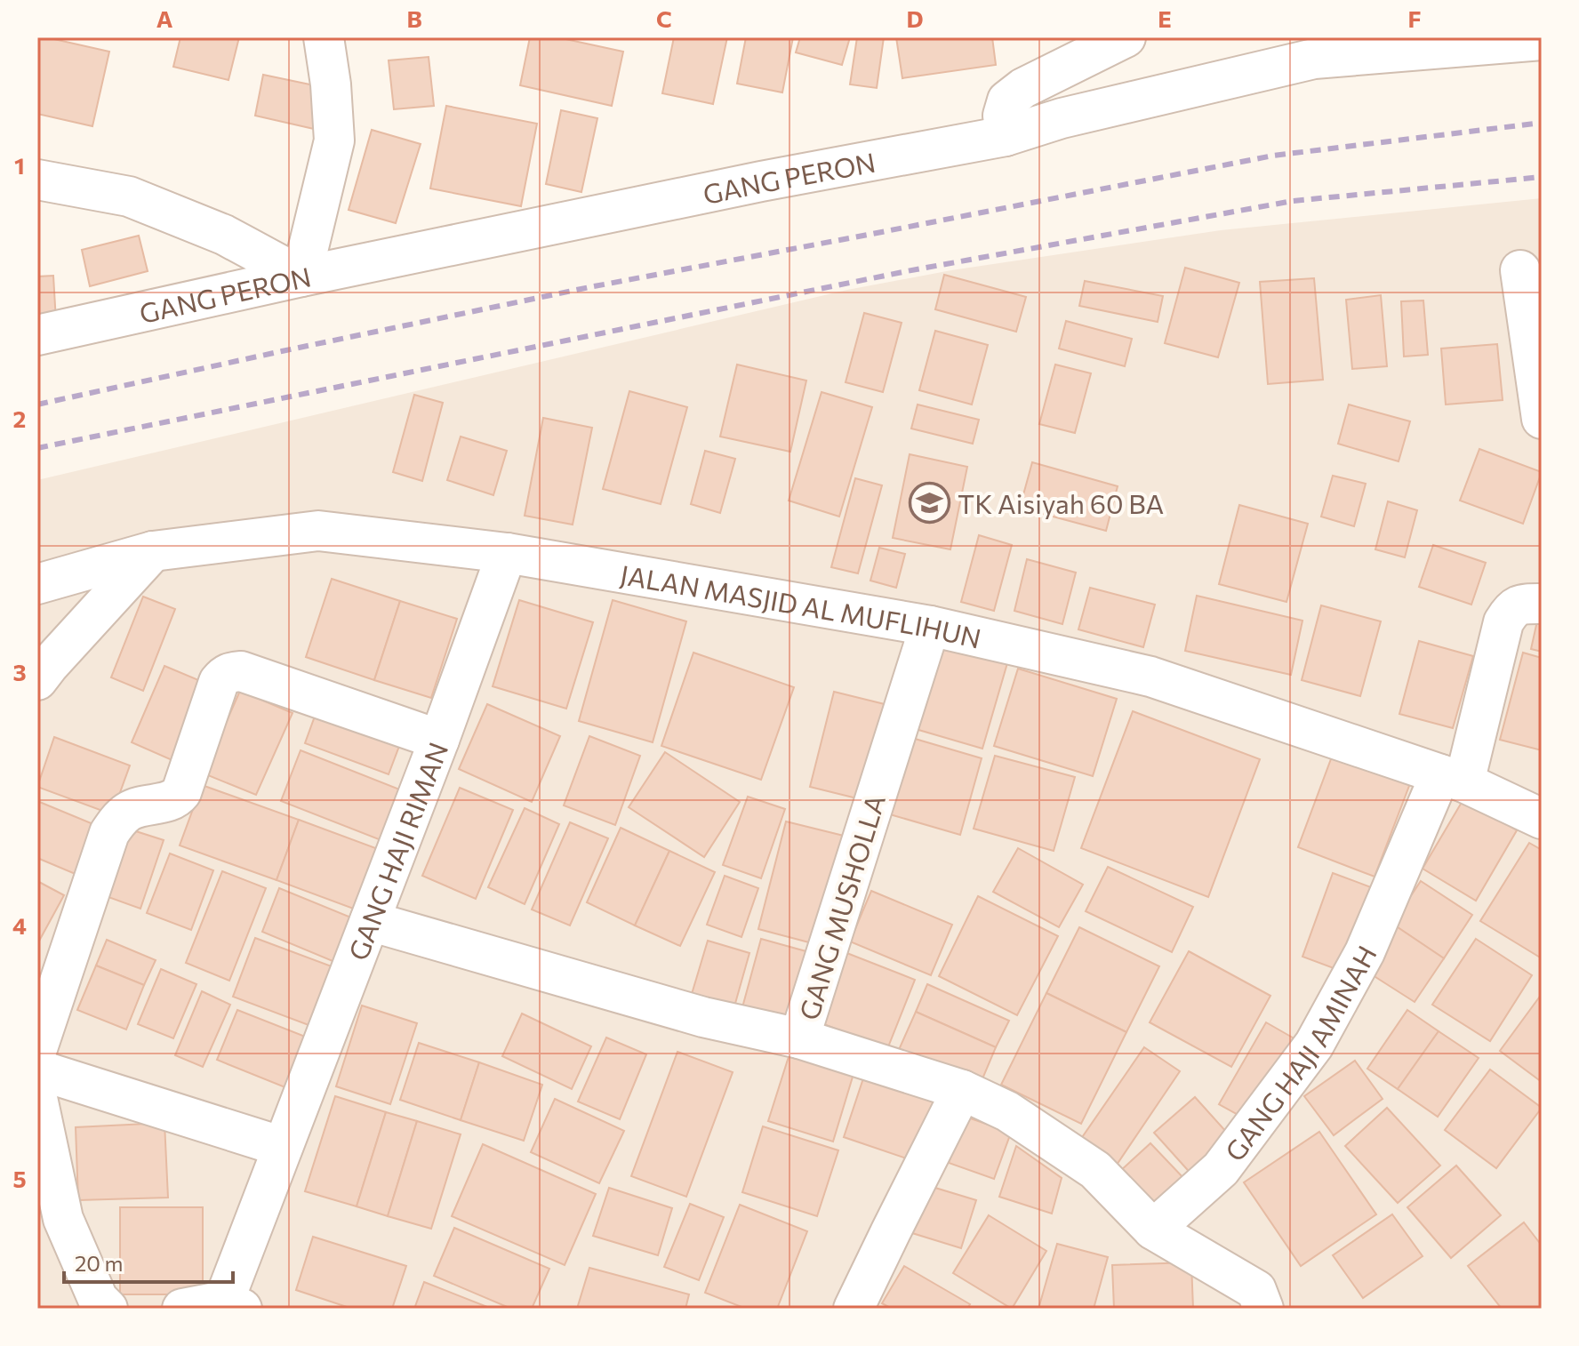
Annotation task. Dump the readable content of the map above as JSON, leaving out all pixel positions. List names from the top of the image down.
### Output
{
  "streets": {
    "street": [
      "GANG PERON",
      "JALAN MASJID AL MUFLIHUN",
      "GANG HAJI RIMAN",
      "GANG MUSHOLLA",
      "GANG HAJI AMINAH"
    ]
  },
  "crossings": [
    ["JALAN MASJID AL MUFLIHUN", "GANG HAJI RIMAN"],
    ["JALAN MASJID AL MUFLIHUN", "GANG MUSHOLLA"],
    ["JALAN MASJID AL MUFLIHUN", "GANG HAJI AMINAH"],
    ["GANG MUSHOLLA", "GANG HAJI AMINAH"]
  ],
  "places": {
    "school or university": ["TK Aisiyah 60 BA"]
  },
  "scale_bar": "20 m",
  "grid": {
    "columns": [
      "A",
      "B",
      "C",
      "D",
      "E",
      "F"
    ],
    "rows": [
      "1",
      "2",
      "3",
      "4",
      "5"
    ]
  }
}
